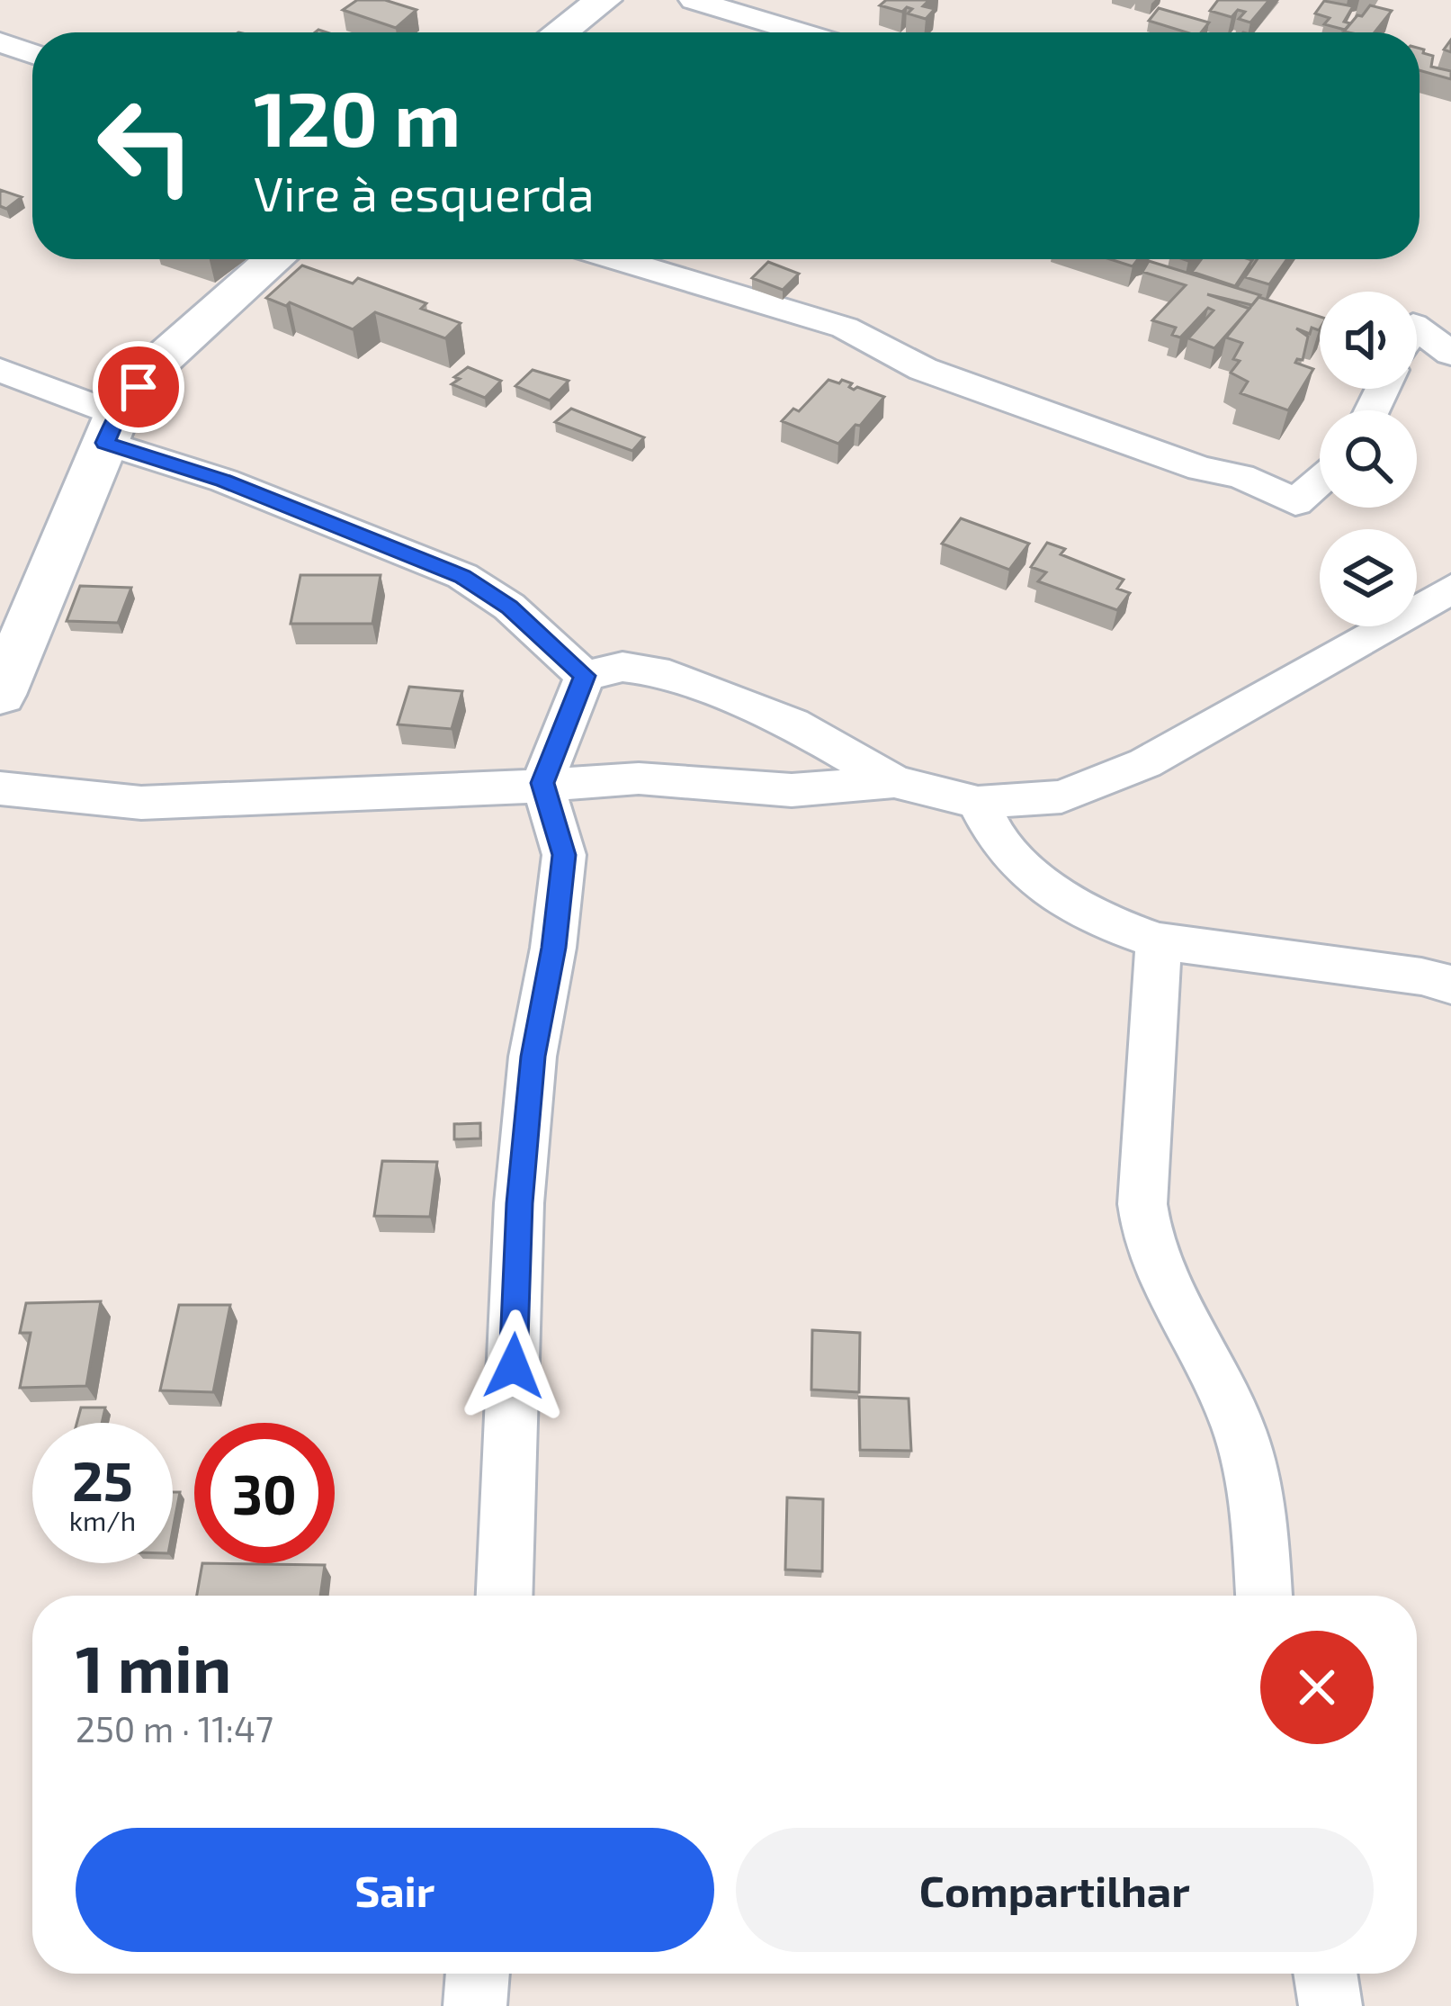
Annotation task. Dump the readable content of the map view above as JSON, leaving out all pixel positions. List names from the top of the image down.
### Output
{
  "page": {
    "turn": ["120 m", "Vire à esquerda"],
    "speed": "25 km/h",
    "limit": "30",
    "heading": ["1 min", "250 m · 11:47"],
    "buttons": ["Sair", "Compartilhar"]
  }
}
